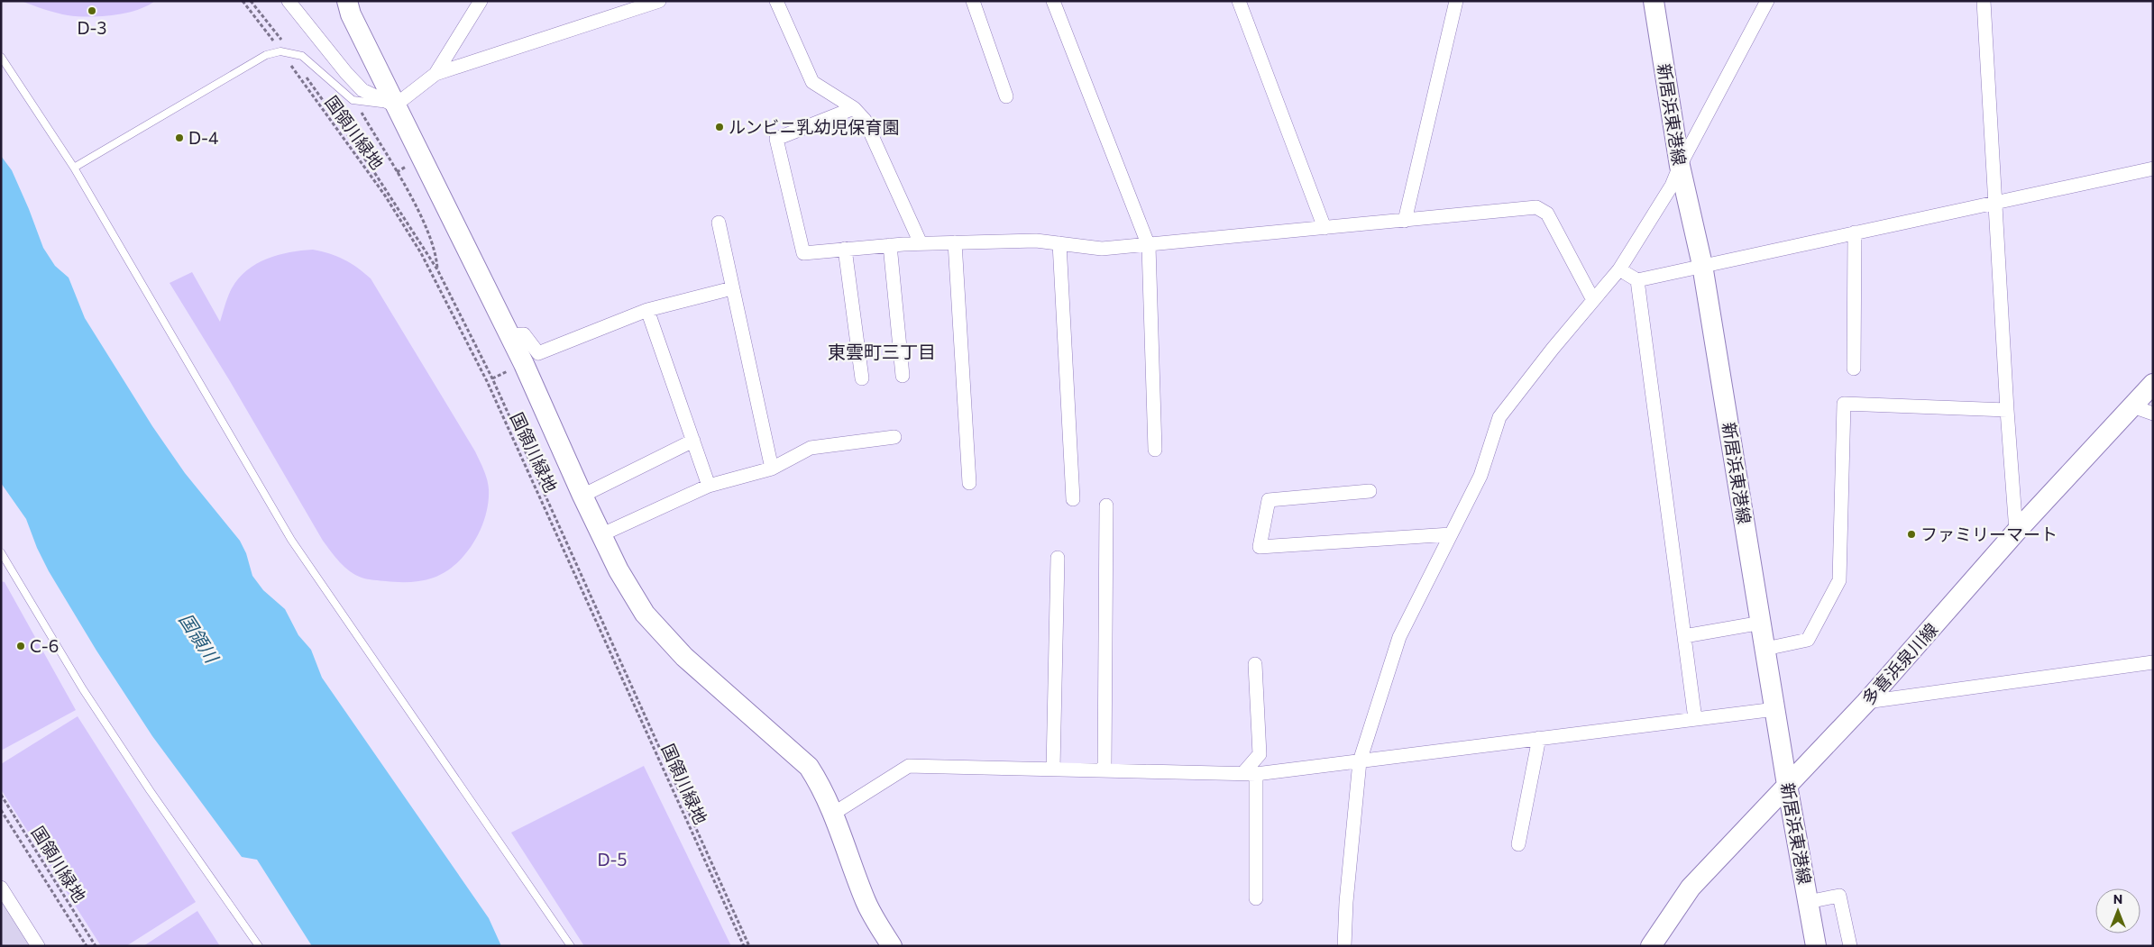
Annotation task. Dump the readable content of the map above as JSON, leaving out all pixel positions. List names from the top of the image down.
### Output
{
  "streets": {
    "main road": ["新居浜東港線", "多喜浜泉川線"],
    "path": ["国領川緑地"]
  },
  "crossings": [
    ["新居浜東港線", "多喜浜泉川線"]
  ],
  "districts": ["東雲町三丁目"],
  "water": ["国領川"],
  "parks": ["D-5"],
  "places": [
    "D-3",
    "ルンビニ乳幼児保育園",
    "D-4",
    "ファミリーマート",
    "C-6"
  ],
  "north": "top"
}
